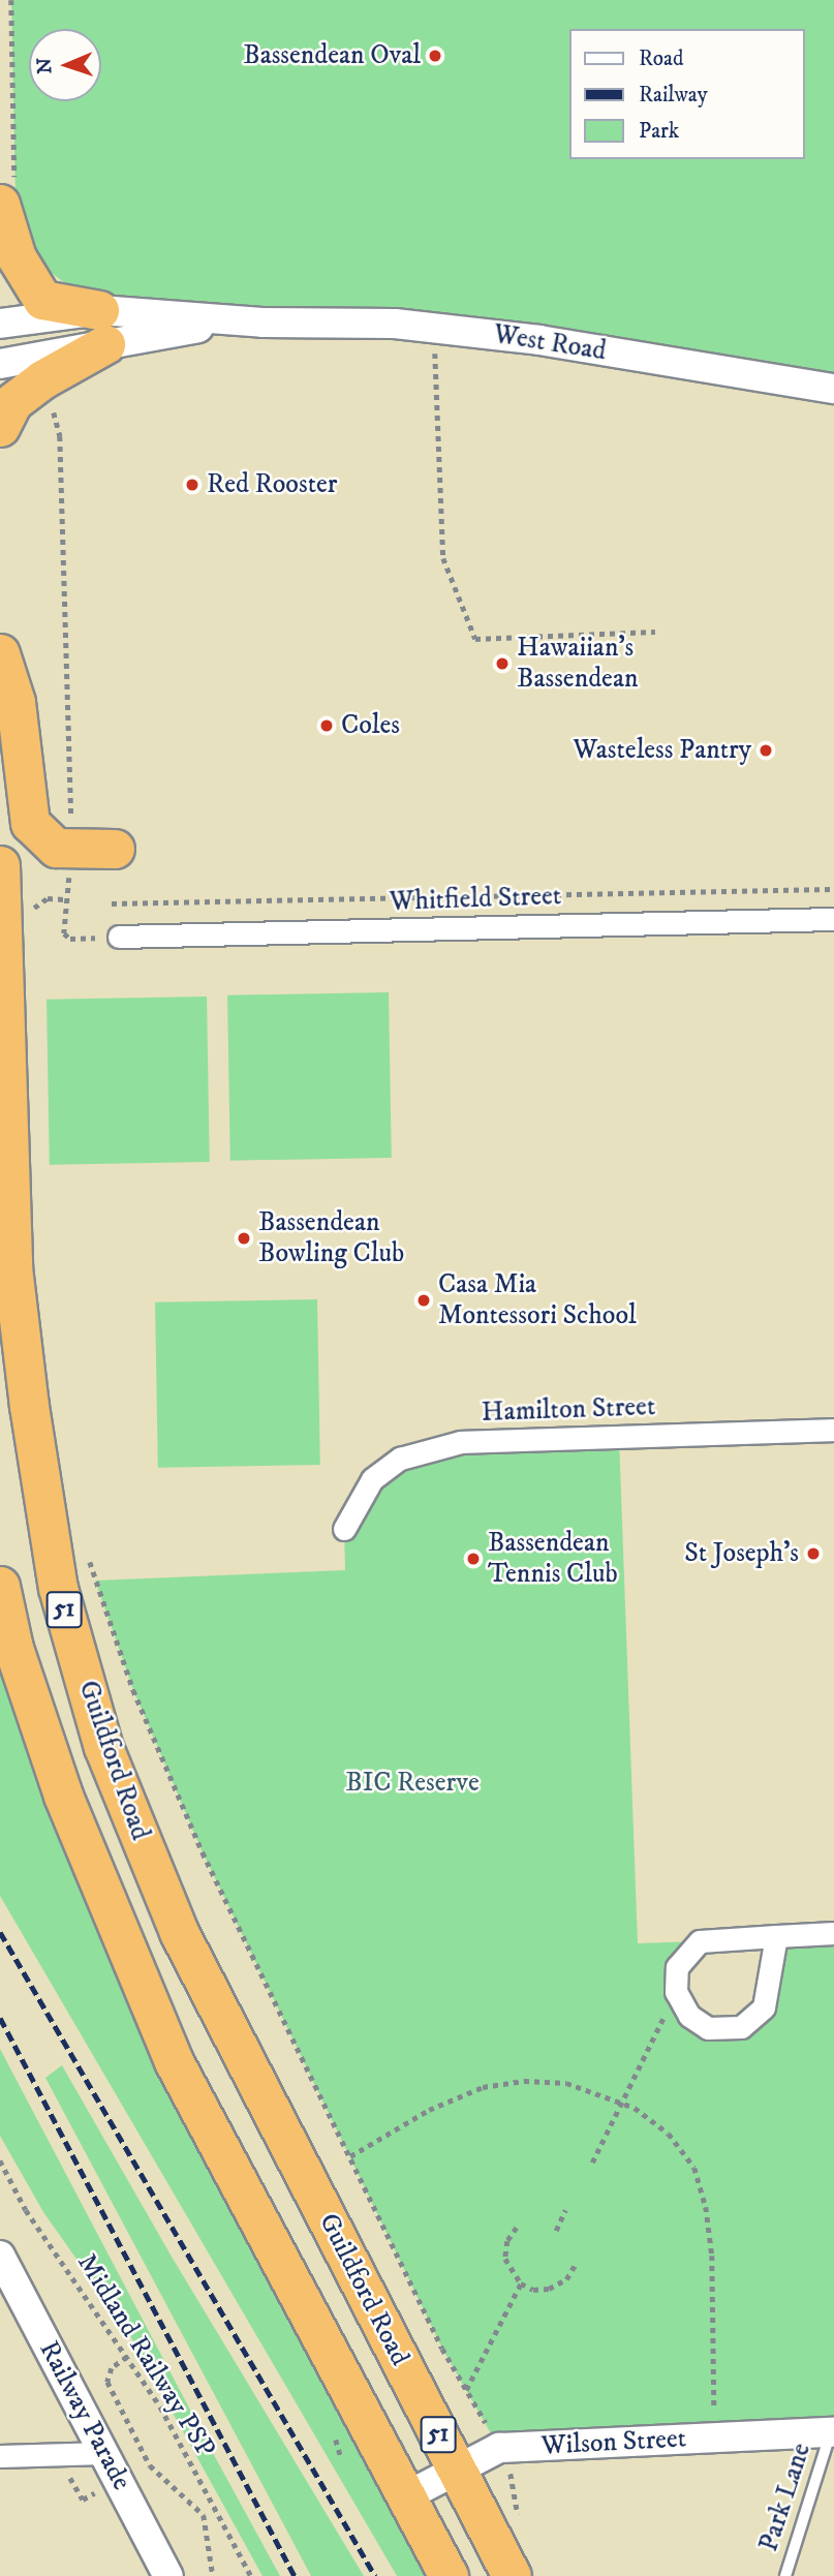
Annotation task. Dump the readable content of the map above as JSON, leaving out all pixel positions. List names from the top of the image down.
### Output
{
  "streets": {
    "highway": ["51", "Guildford Road"],
    "street": [
      "West Road",
      "Whitfield Street",
      "Hamilton Street",
      "Railway Parade",
      "Wilson Street"
    ],
    "lane": ["Park Lane"],
    "path": ["Midland Railway PSP"]
  },
  "crossings": [
    ["Guildford Road", "Wilson Street"],
    ["Wilson Street", "Park Lane"]
  ],
  "parks": ["BIC Reserve"],
  "places": [
    "Bassendean Oval",
    "Red Rooster",
    "Hawaiian's Bassendean",
    "Coles",
    "Wasteless Pantry",
    "Bassendean Bowling Club",
    "Casa Mia Montessori School",
    "St Joseph's",
    "Bassendean Tennis Club"
  ],
  "legend": ["Road", "Railway", "Park"],
  "north": "left"
}
